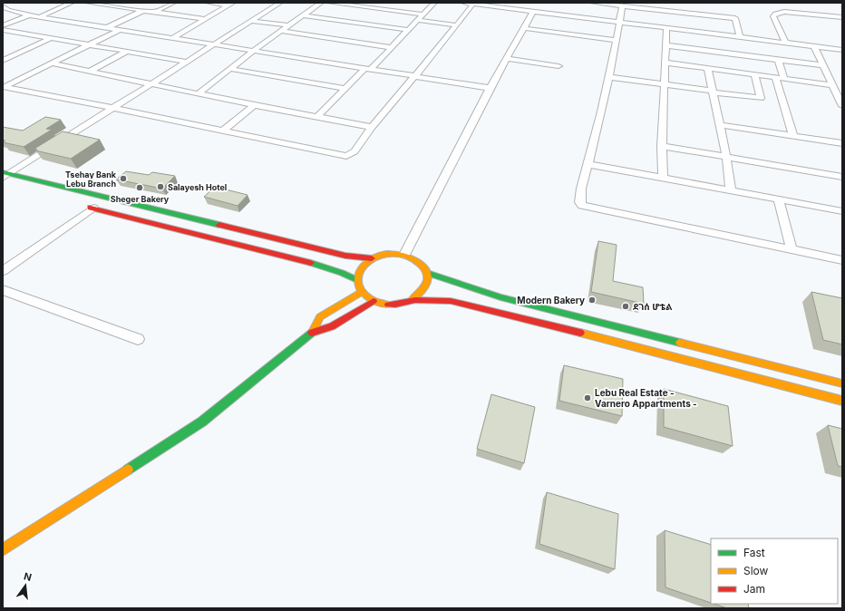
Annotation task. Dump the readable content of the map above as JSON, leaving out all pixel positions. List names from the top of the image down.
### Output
{
  "places": [
    "Tsehay Bank Lebu Branch",
    "Salayesh Hotel",
    "Sheger Bakery",
    "Modern Bakery",
    "ደገሰ ሆቴል",
    "Lebu Real Estate - Varnero Appartments -"
  ],
  "legend": ["Fast", "Slow", "Jam"],
  "north": "top"
}
